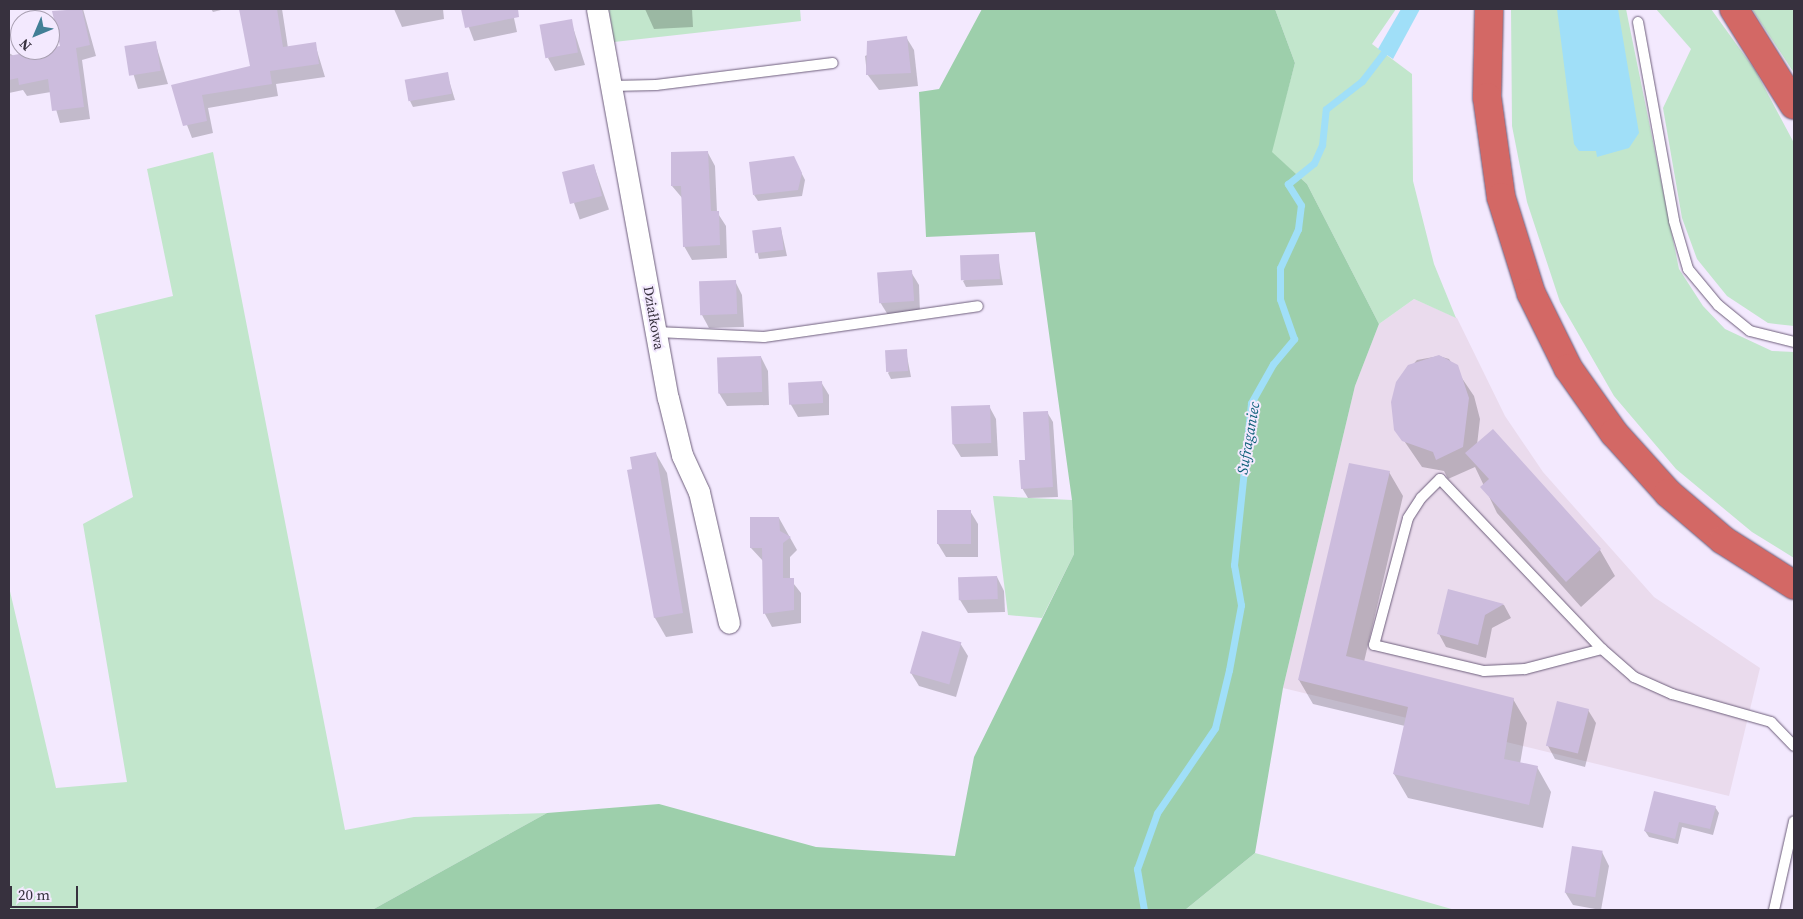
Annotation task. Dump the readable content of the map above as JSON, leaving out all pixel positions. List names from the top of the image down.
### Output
{
  "streets": {
    "street": ["Działkowa"]
  },
  "water": ["Sufraganiec"],
  "scale_bar": "20 m",
  "north": "bottom left"
}
